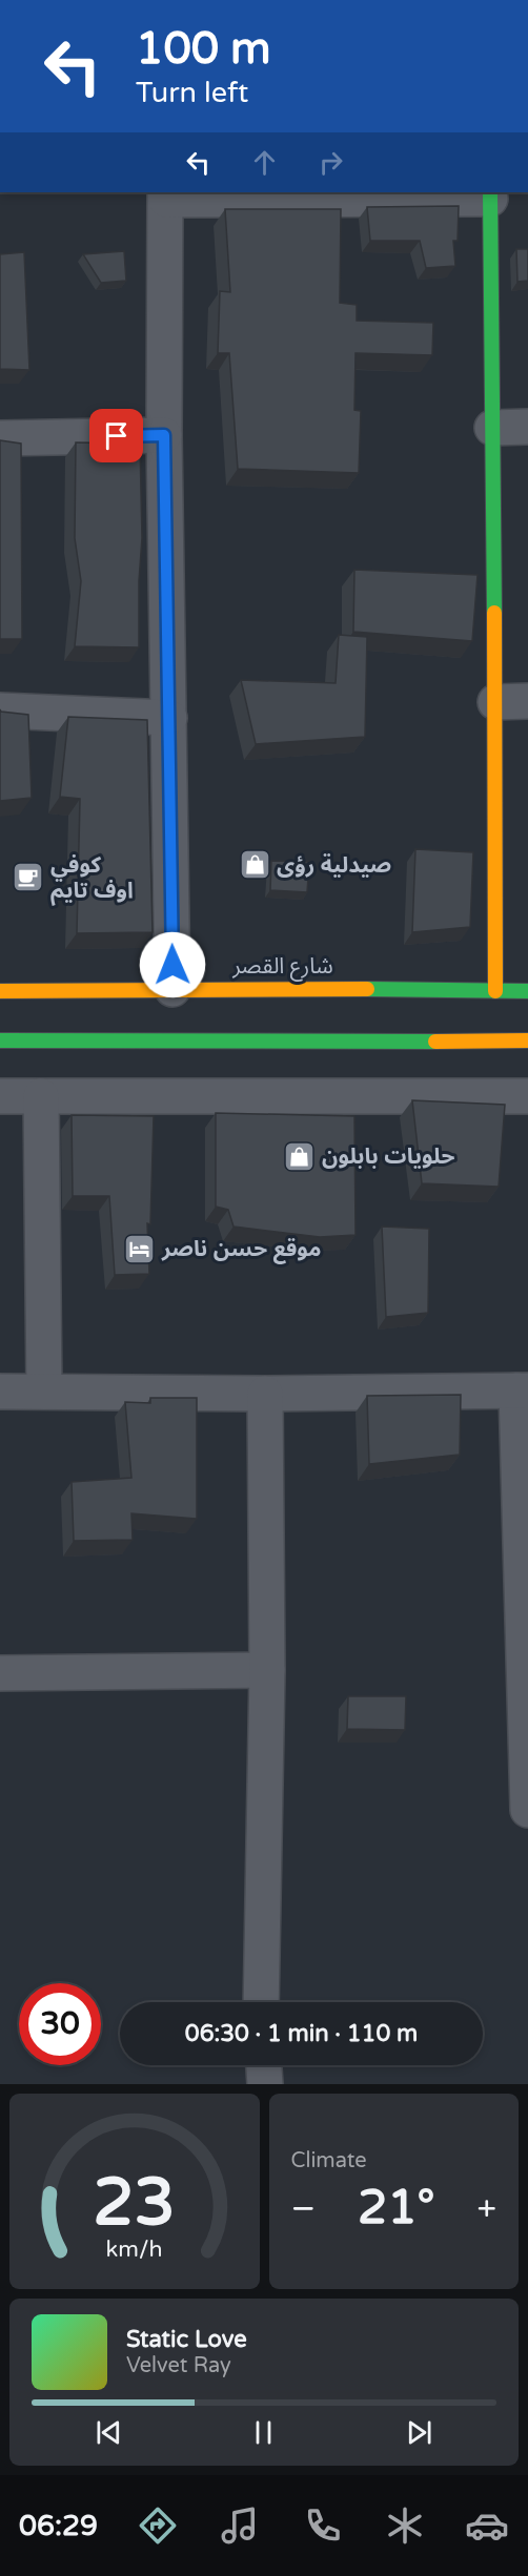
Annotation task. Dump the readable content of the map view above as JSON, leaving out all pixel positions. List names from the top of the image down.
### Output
{
  "streets": {
    "street": ["شارع القصر"]
  },
  "places": {
    "shop": ["صيدلية رؤى", "حلويات بابلون"],
    "cafe": ["كوفي اوف تايم"],
    "hotel": ["موقع حسن ناصر"]
  },
  "page": {
    "turn": ["100 m", "Turn left"],
    "limit": "30",
    "trip": "06:30 · 1 min · 110 m",
    "tile": "Climate",
    "heat": ["−", "21°", "+"],
    "song": ["Static Love", "Velvet Ray"],
    "tabs": "06:29",
    "gauge": ["23", "km/h"]
  }
}
